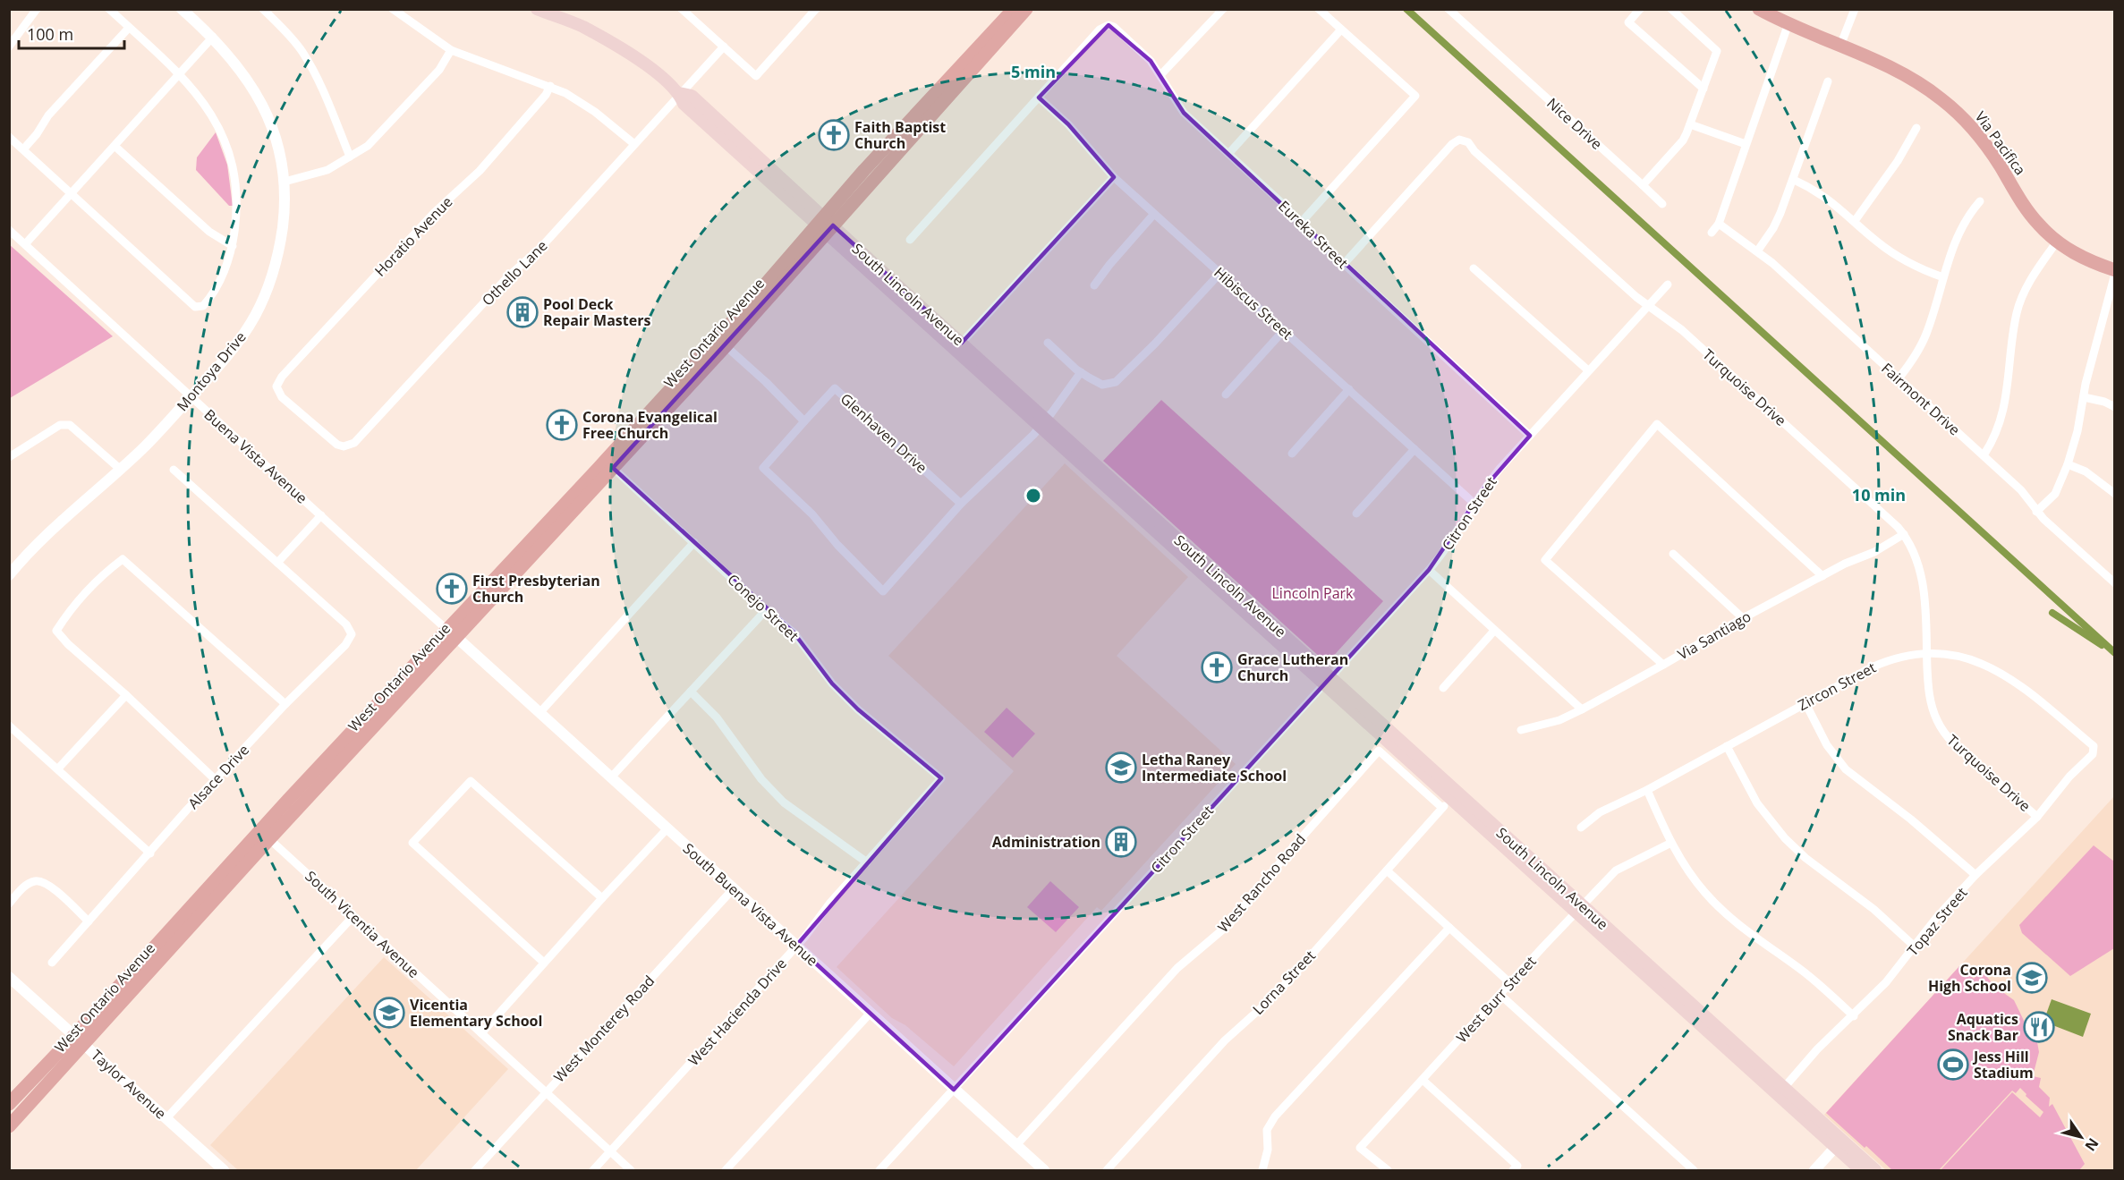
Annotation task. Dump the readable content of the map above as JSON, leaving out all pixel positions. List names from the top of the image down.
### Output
{
  "streets": {
    "main road": ["Via Pacifica", "South Lincoln Avenue", "West Ontario Avenue"],
    "street": [
      "Nice Drive",
      "Eureka Street",
      "Horatio Avenue",
      "Othello Lane",
      "Hibiscus Street",
      "Montoya Drive",
      "Turquoise Drive",
      "Fairmont Drive",
      "Glenhaven Drive",
      "Buena Vista Avenue",
      "Citron Street",
      "Conejo Street",
      "Via Santiago",
      "Zircon Street",
      "Alsace Drive",
      "West Rancho Road",
      "South Buena Vista Avenue",
      "Topaz Street",
      "South Vicentia Avenue",
      "Lorna Street",
      "West Burr Street",
      "West Hacienda Drive",
      "West Monterey Road",
      "Taylor Avenue"
    ]
  },
  "crossings": [
    ["Eureka Street", "Hibiscus Street"],
    ["Eureka Street", "Turquoise Drive"],
    ["Eureka Street", "Citron Street"],
    ["Horatio Avenue", "Othello Lane"],
    ["Othello Lane", "South Lincoln Avenue"],
    ["South Lincoln Avenue", "West Ontario Avenue"],
    ["South Lincoln Avenue", "Citron Street"],
    ["South Lincoln Avenue", "West Rancho Road"],
    ["South Lincoln Avenue", "Topaz Street"],
    ["South Lincoln Avenue", "Lorna Street"],
    ["South Lincoln Avenue", "West Burr Street"],
    ["Hibiscus Street", "Citron Street"],
    ["West Ontario Avenue", "Buena Vista Avenue"],
    ["West Ontario Avenue", "Conejo Street"],
    ["West Ontario Avenue", "South Buena Vista Avenue"],
    ["West Ontario Avenue", "South Vicentia Avenue"],
    ["West Ontario Avenue", "Taylor Avenue"],
    ["Montoya Drive", "Buena Vista Avenue"],
    ["Turquoise Drive", "Citron Street"],
    ["Turquoise Drive", "Via Santiago"],
    ["Turquoise Drive", "Zircon Street"],
    ["Turquoise Drive", "Topaz Street"],
    ["Buena Vista Avenue", "South Buena Vista Avenue"],
    ["Citron Street", "South Buena Vista Avenue"],
    ["Conejo Street", "West Hacienda Drive"],
    ["Zircon Street", "Topaz Street"],
    ["West Rancho Road", "South Buena Vista Avenue"],
    ["West Rancho Road", "Lorna Street"],
    ["South Buena Vista Avenue", "West Hacienda Drive"],
    ["South Buena Vista Avenue", "West Monterey Road"],
    ["South Vicentia Avenue", "West Hacienda Drive"],
    ["South Vicentia Avenue", "West Monterey Road"]
  ],
  "parks": ["Lincoln Park"],
  "places": {
    "church": [
      "Faith Baptist Church",
      "Corona Evangelical Free Church",
      "First Presbyterian Church",
      "Grace Lutheran Church"
    ],
    "building": ["Pool Deck Repair Masters", "Administration"],
    "school or university": ["Letha Raney Intermediate School", "Corona High School", "Vicentia Elementary School"],
    "restaurant": ["Aquatics Snack Bar"],
    "sports": ["Jess Hill Stadium"]
  },
  "scale_bar": "100 m",
  "north": "bottom right",
  "rings": ["5 min", "10 min"]
}
